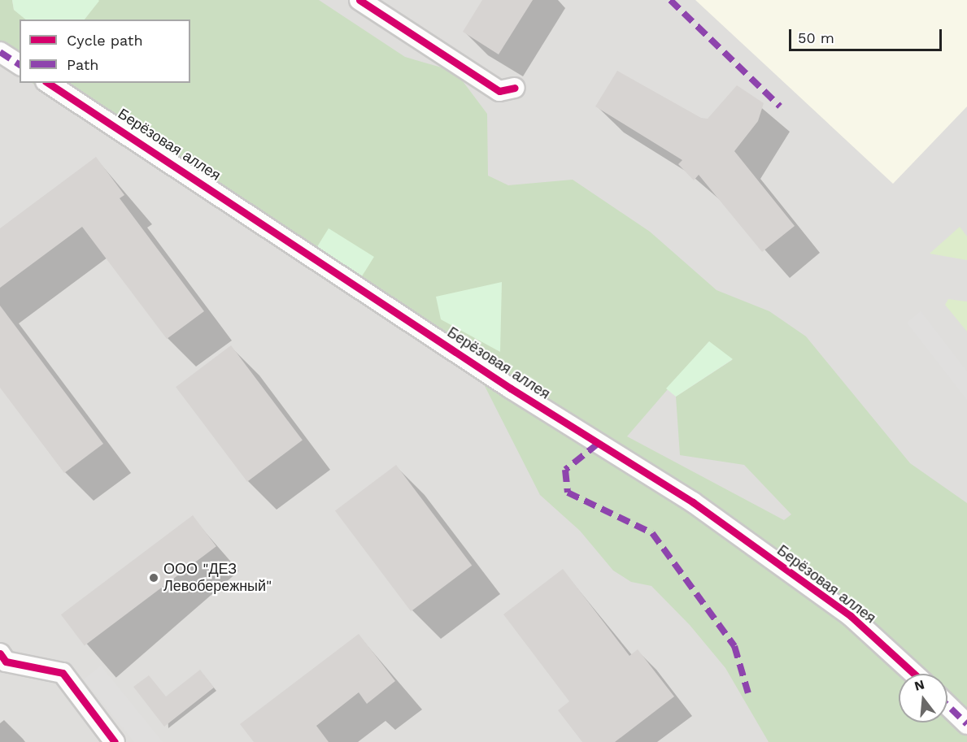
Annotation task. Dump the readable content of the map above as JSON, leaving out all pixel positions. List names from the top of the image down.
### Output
{
  "streets": {
    "street": ["Берёзовая аллея"]
  },
  "places": ["ООО \"ДЕЗ Левобережный\""],
  "legend": ["Cycle path", "Path"],
  "scale_bar": "50 m",
  "north": "top"
}
